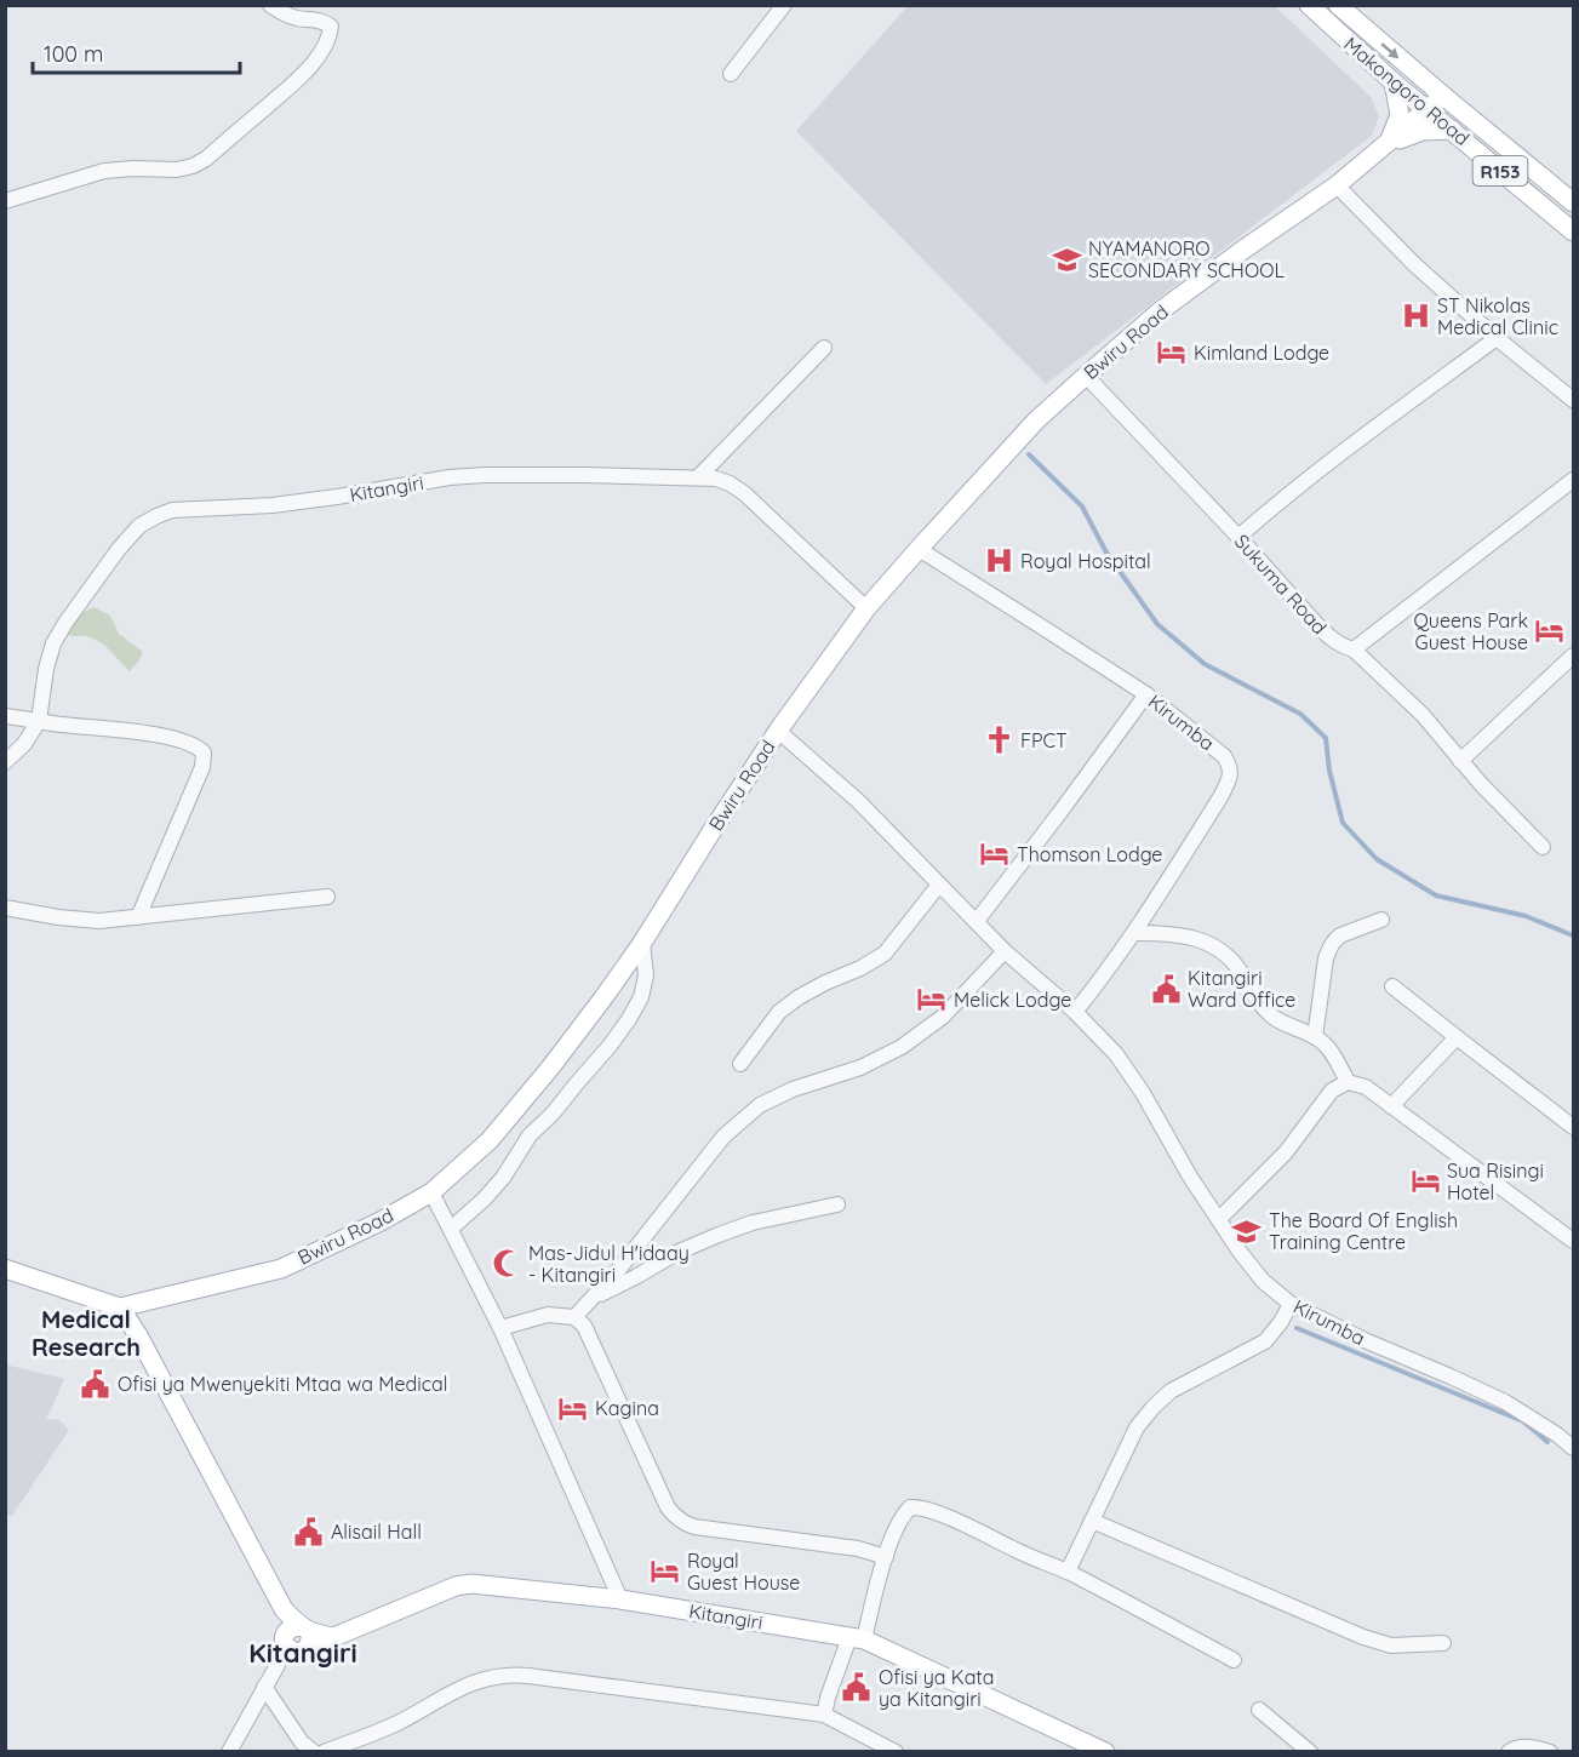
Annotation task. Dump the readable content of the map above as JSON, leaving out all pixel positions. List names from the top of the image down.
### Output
{
  "streets": {
    "main road": [
      "Makongoro Road",
      "R153",
      "Bwiru Road",
      "Kitangiri"
    ],
    "street": ["Sukuma Road", "Kirumba"]
  },
  "crossings": [
    ["Makongoro Road", "Bwiru Road"],
    ["Bwiru Road", "Kitangiri"],
    ["Bwiru Road", "Sukuma Road"],
    ["Bwiru Road", "Kirumba"]
  ],
  "districts": ["Medical Research", "Kitangiri"],
  "places": {
    "school or university": ["NYAMANORO SECONDARY SCHOOL", "The Board Of English Training Centre"],
    "hospital": ["ST Nikolas Medical Clinic", "Royal Hospital"],
    "hotel": [
      "Kimland Lodge",
      "Queens Park Guest House",
      "Thomson Lodge",
      "Melick Lodge",
      "Sua Risingi Hotel",
      "Kagina",
      "Royal Guest House"
    ],
    "church": ["FPCT"],
    "public building": [
      "Kitangiri Ward Office",
      "Ofisi ya Mwenyekiti Mtaa wa Medical",
      "Alisail Hall",
      "Ofisi ya Kata ya Kitangiri"
    ],
    "mosque": ["Mas-Jidul H'idaay - Kitangiri"]
  },
  "scale_bar": "100 m"
}
